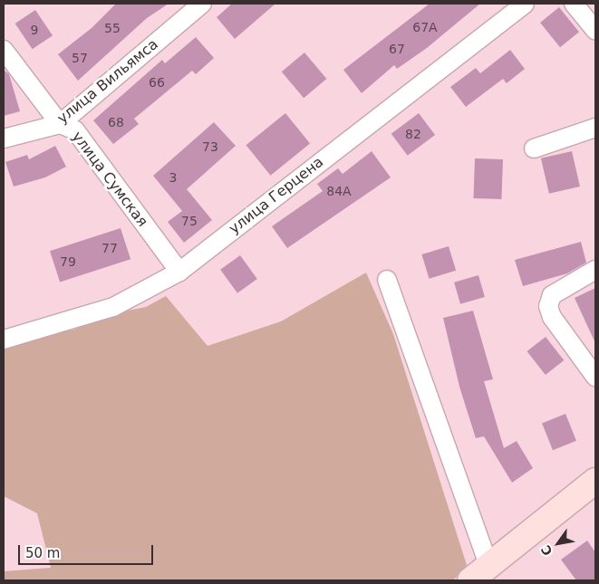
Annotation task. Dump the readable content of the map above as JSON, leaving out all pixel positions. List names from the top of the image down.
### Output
{
  "streets": {
    "street": ["улица Вильямса", "улица Сумская", "улица Герцена"]
  },
  "crossings": [
    ["улица Вильямса", "улица Сумская"],
    ["улица Сумская", "улица Герцена"]
  ],
  "house_numbers": [
    "67А",
    "55",
    "9",
    "67",
    "57",
    "66",
    "68",
    "82",
    "73",
    "3",
    "84А",
    "75",
    "77",
    "79"
  ],
  "scale_bar": "50 m",
  "north": "bottom left"
}
